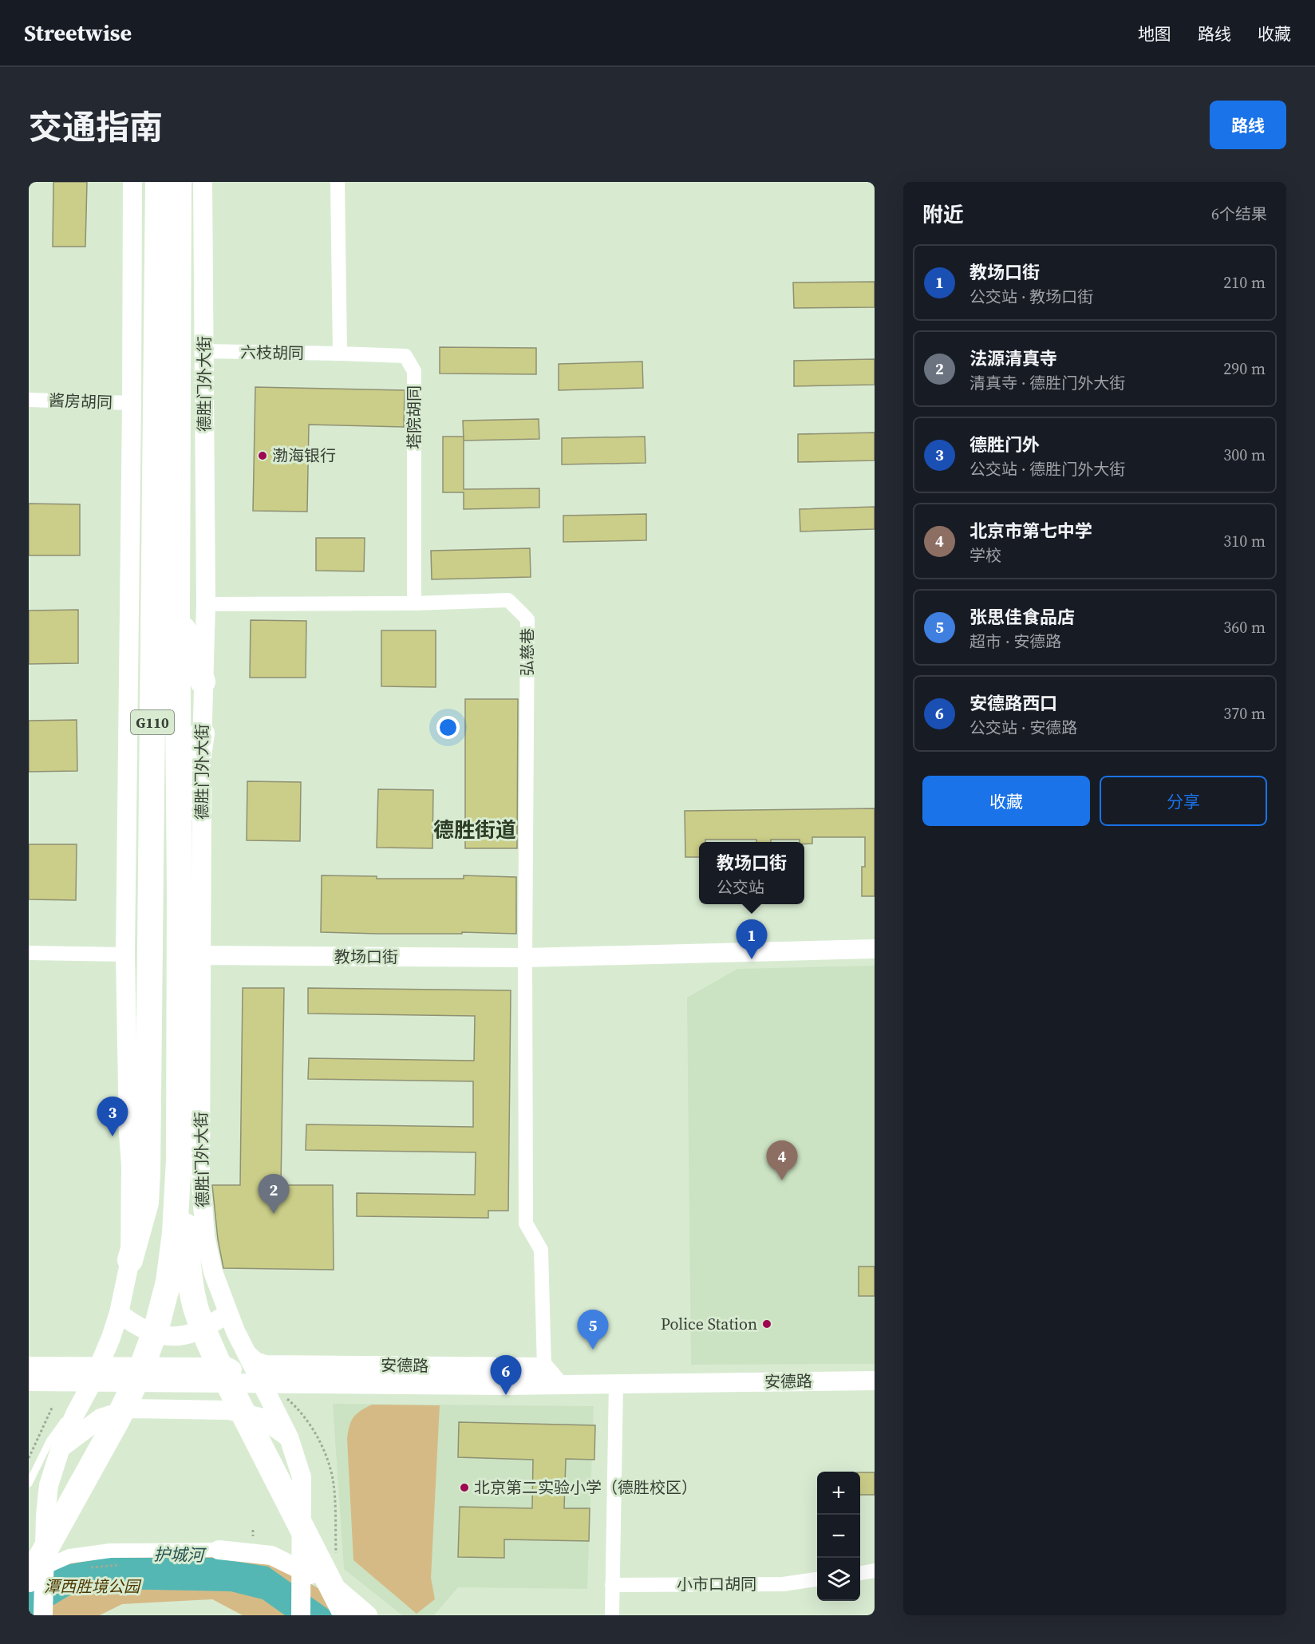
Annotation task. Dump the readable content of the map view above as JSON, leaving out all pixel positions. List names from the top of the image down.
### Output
{
  "streets": {
    "highway": ["德胜门外大街", "G110"],
    "street": [
      "六枝胡同",
      "酱房胡同",
      "塔院胡同",
      "弘慈巷",
      "教场口街",
      "安德路",
      "小市口胡同"
    ]
  },
  "crossings": [
    ["六枝胡同", "德胜门外大街"],
    ["六枝胡同", "塔院胡同"],
    ["德胜门外大街", "弘慈巷"],
    ["德胜门外大街", "教场口街"],
    ["德胜门外大街", "安德路"],
    ["塔院胡同", "弘慈巷"],
    ["弘慈巷", "教场口街"],
    ["弘慈巷", "安德路"]
  ],
  "districts": ["德胜街道"],
  "water": ["护城河"],
  "parks": ["潭西胜境公园"],
  "places": ["渤海银行", "Police Station", "北京第二实验小学（德胜校区）"],
  "page": {
    "header": "Streetwise",
    "nav": ["地图", "路线", "收藏"],
    "title": "交通指南",
    "buttons": [
      "路线",
      ["收藏", "分享"]
    ],
    "heading": ["附近", "6个结果"],
    "list": [
      {
        "mark": "1",
        "name": "教场口街",
        "note": "公交站 · 教场口街",
        "value": "210 m"
      },
      {
        "mark": "2",
        "name": "法源清真寺",
        "note": "清真寺 · 德胜门外大街",
        "value": "290 m"
      },
      {
        "mark": "3",
        "name": "德胜门外",
        "note": "公交站 · 德胜门外大街",
        "value": "300 m"
      },
      {
        "mark": "4",
        "name": "北京市第七中学",
        "note": "学校",
        "value": "310 m"
      },
      {
        "mark": "5",
        "name": "张思佳食品店",
        "note": "超市 · 安德路",
        "value": "360 m"
      },
      {
        "mark": "6",
        "name": "安德路西口",
        "note": "公交站 · 安德路",
        "value": "370 m"
      }
    ],
    "popup": ["教场口街", "公交站"],
    "pins": [
      "1",
      "3",
      "4",
      "2",
      "5",
      "6"
    ],
    "map_buttons": ["+", "−"]
  }
}
